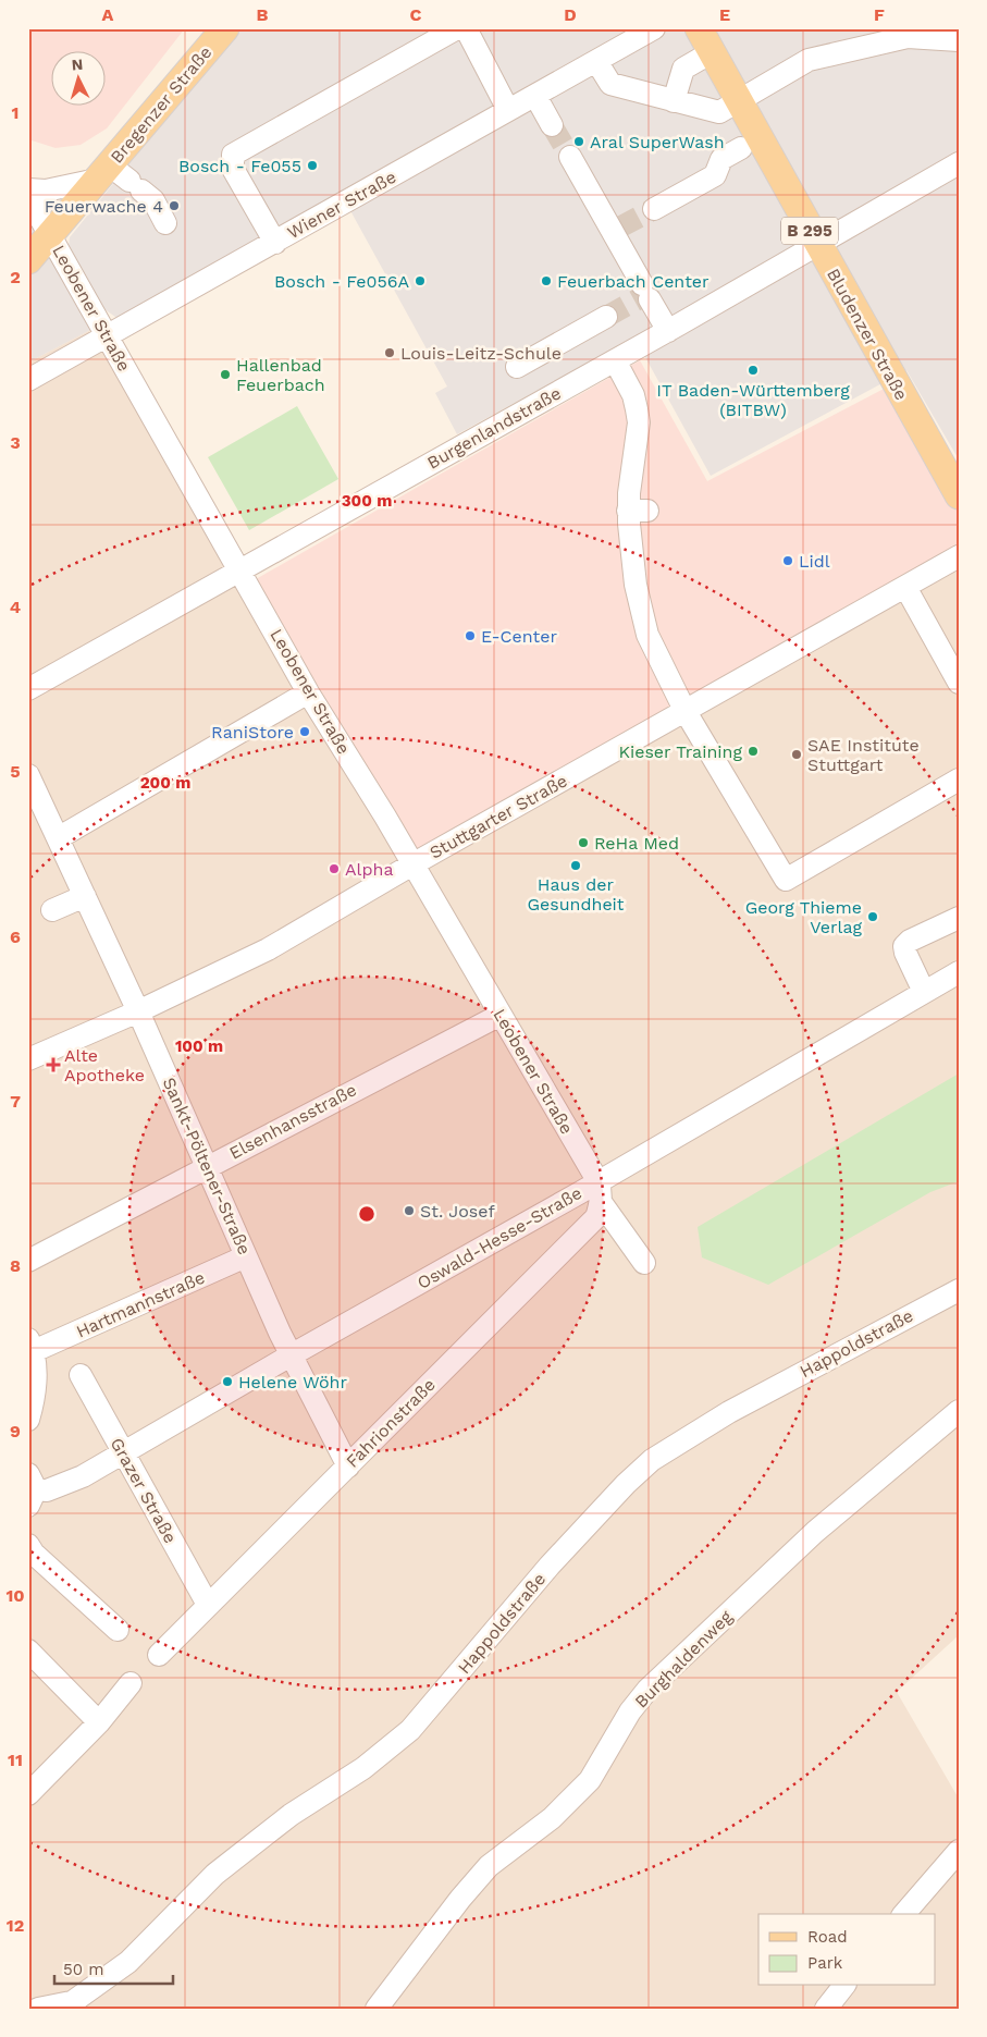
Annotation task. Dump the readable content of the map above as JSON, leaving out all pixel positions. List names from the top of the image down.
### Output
{
  "streets": {
    "main road": ["Bregenzer Straße", "B 295", "Bludenzer Straße"],
    "street": [
      "Wiener Straße",
      "Leobener Straße",
      "Burgenlandstraße",
      "Stuttgarter Straße",
      "Elsenhansstraße",
      "Sankt-Pöltener-Straße",
      "Oswald-Hesse-Straße",
      "Hartmannstraße",
      "Happoldstraße",
      "Fahrionstraße",
      "Grazer Straße",
      "Burghaldenweg"
    ]
  },
  "crossings": [
    ["Bregenzer Straße", "Leobener Straße"],
    ["Wiener Straße", "Leobener Straße"],
    ["Leobener Straße", "Burgenlandstraße"],
    ["Leobener Straße", "Stuttgarter Straße"],
    ["Leobener Straße", "Elsenhansstraße"],
    ["Leobener Straße", "Oswald-Hesse-Straße"],
    ["Leobener Straße", "Fahrionstraße"],
    ["Bludenzer Straße", "Burgenlandstraße"],
    ["Stuttgarter Straße", "Sankt-Pöltener-Straße"],
    ["Elsenhansstraße", "Sankt-Pöltener-Straße"],
    ["Sankt-Pöltener-Straße", "Oswald-Hesse-Straße"],
    ["Sankt-Pöltener-Straße", "Hartmannstraße"],
    ["Sankt-Pöltener-Straße", "Fahrionstraße"],
    ["Oswald-Hesse-Straße", "Fahrionstraße"],
    ["Oswald-Hesse-Straße", "Grazer Straße"],
    ["Fahrionstraße", "Grazer Straße"]
  ],
  "places": {
    "other": [
      "Aral SuperWash",
      "Bosch - Fe055",
      "Feuerwache 4",
      "Bosch - Fe056A",
      "Feuerbach Center",
      "Louis-Leitz-Schule",
      "IT Baden-Württemberg (BITBW)",
      "Hallenbad Feuerbach",
      "Lidl",
      "E-Center",
      "RaniStore",
      "Kieser Training",
      "SAE Institute Stuttgart",
      "ReHa Med",
      "Haus der Gesundheit",
      "Alpha",
      "Georg Thieme Verlag",
      "St. Josef",
      "Helene Wöhr"
    ],
    "health": ["Alte Apotheke"]
  },
  "legend": ["Road", "Park"],
  "scale_bar": "50 m",
  "north": "top",
  "grid": {
    "columns": [
      "A",
      "B",
      "C",
      "D",
      "E",
      "F"
    ],
    "rows": [
      "1",
      "2",
      "3",
      "4",
      "5",
      "6",
      "7",
      "8",
      "9",
      "10",
      "11",
      "12"
    ]
  },
  "rings": ["300 m", "200 m", "100 m"]
}
